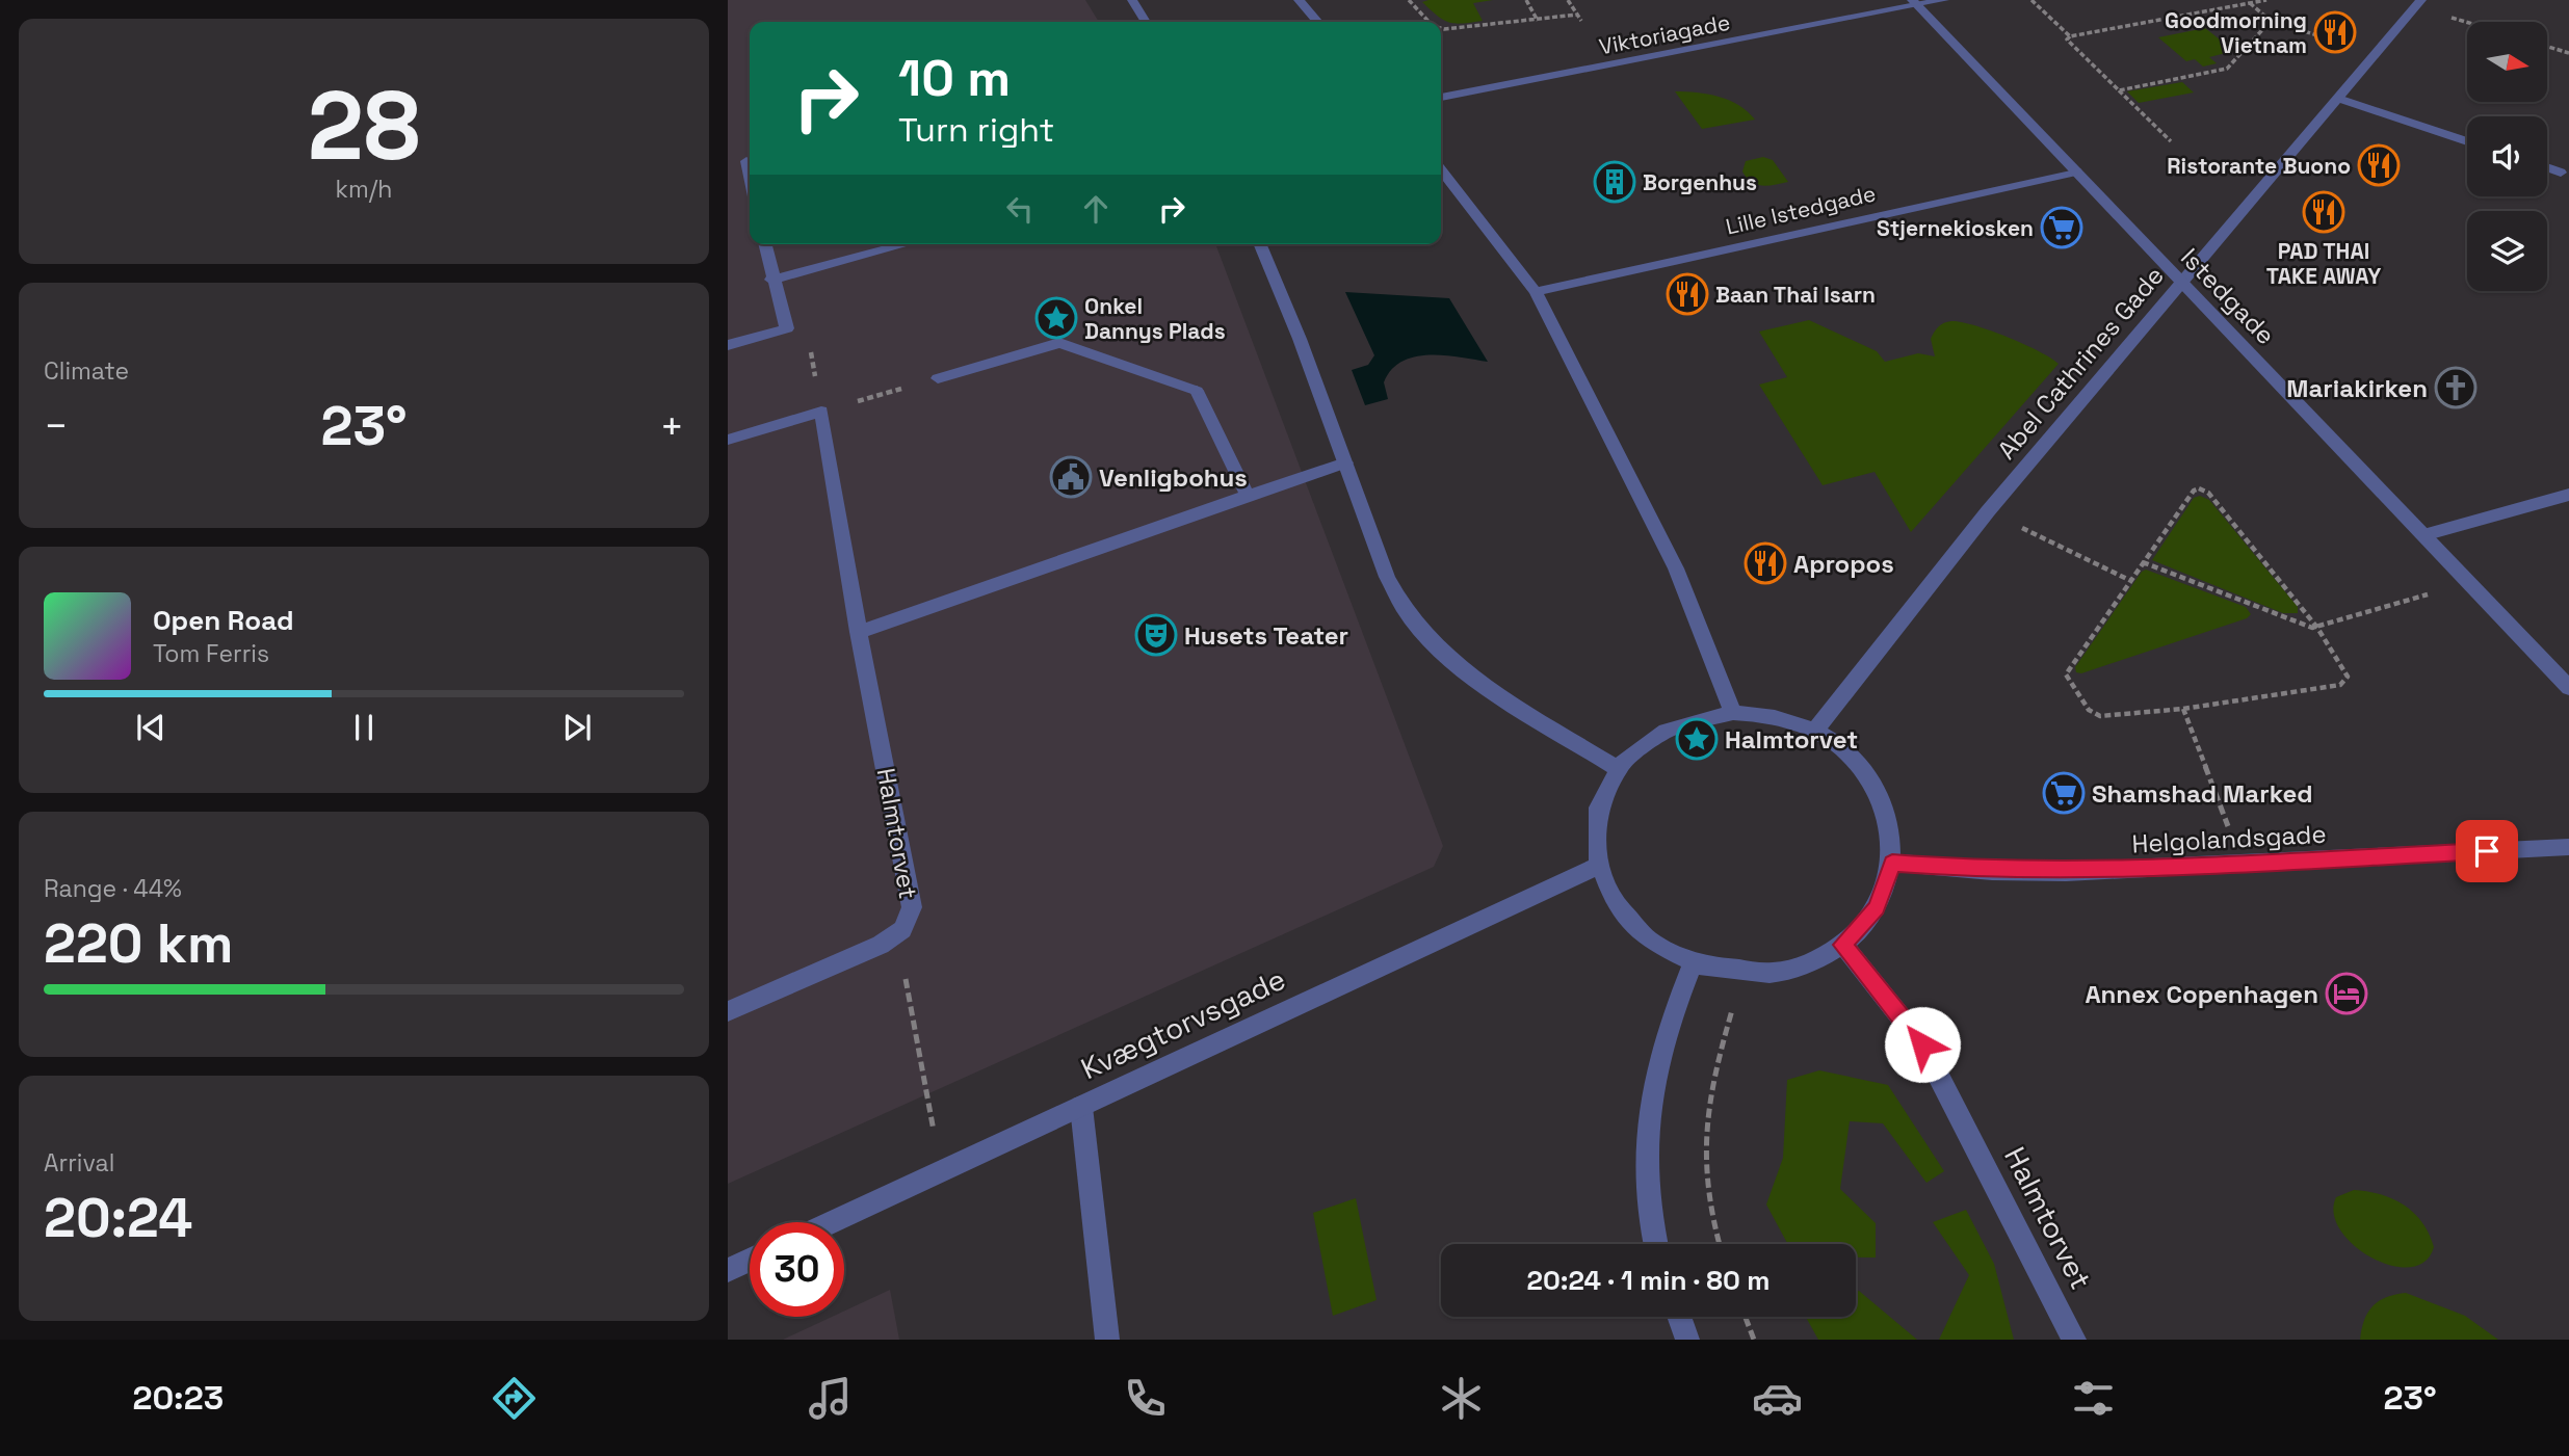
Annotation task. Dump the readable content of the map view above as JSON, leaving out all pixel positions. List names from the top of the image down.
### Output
{
  "streets": {
    "street": [
      "Viktoriagade",
      "Lille Istedgade",
      "Istedgade",
      "Abel Cathrines Gade",
      "Halmtorvet",
      "Helgolandsgade",
      "Kvægtorvsgade"
    ]
  },
  "crossings": [
    ["Viktoriagade", "Istedgade"],
    ["Lille Istedgade", "Istedgade"],
    ["Istedgade", "Abel Cathrines Gade"]
  ],
  "places": {
    "restaurant": [
      "Goodmorning Vietnam",
      "Ristorante Buono",
      "PAD THAI TAKE AWAY",
      "Baan Thai Isarn",
      "Apropos"
    ],
    "building": ["Borgenhus"],
    "supermarket": ["Stjernekiosken", "Shamshad Marked"],
    "place": ["Onkel Dannys Plads", "Halmtorvet"],
    "church": ["Mariakirken"],
    "public building": ["Venligbohus"],
    "theatre": ["Husets Teater"],
    "hotel": ["Annex Copenhagen"]
  },
  "north": "right",
  "page": {
    "tile": [
      ["28", "km/h"],
      "Climate",
      ["Range · 44%", "220 km"],
      ["Arrival", "20:24"]
    ],
    "turn": ["10 m", "Turn right"],
    "heat": ["−", "23°", "+"],
    "song": ["Open Road", "Tom Ferris"],
    "limit": "30",
    "trip": "20:24 · 1 min · 80 m",
    "tabs": ["20:23", "23°"]
  }
}
